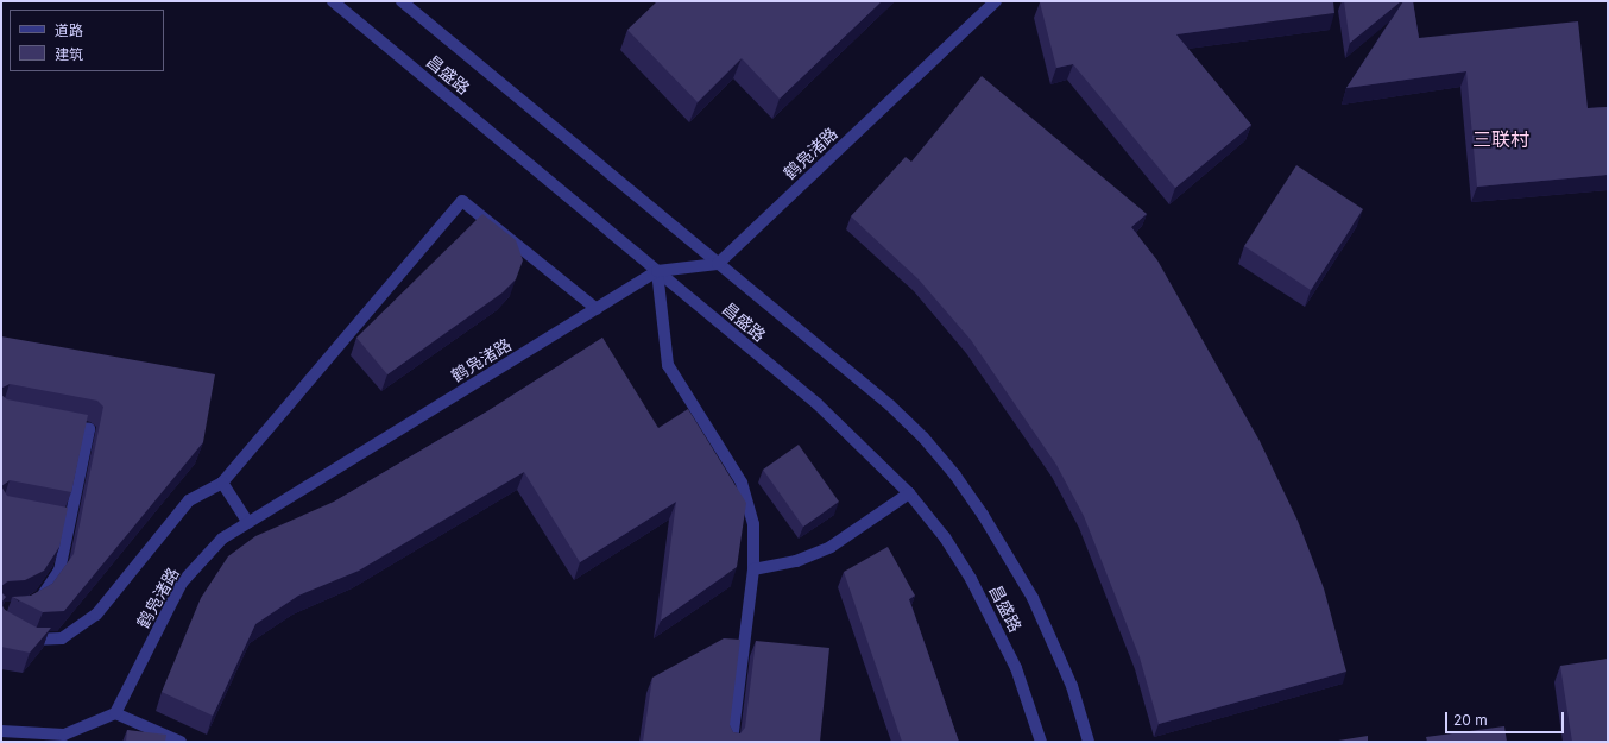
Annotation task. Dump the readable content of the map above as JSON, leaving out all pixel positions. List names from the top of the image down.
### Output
{
  "streets": {
    "street": ["昌盛路", "鹤凫渚路"]
  },
  "crossings": [
    ["昌盛路", "鹤凫渚路"]
  ],
  "districts": ["三联村"],
  "legend": ["道路", "建筑"],
  "scale_bar": "20 m"
}
